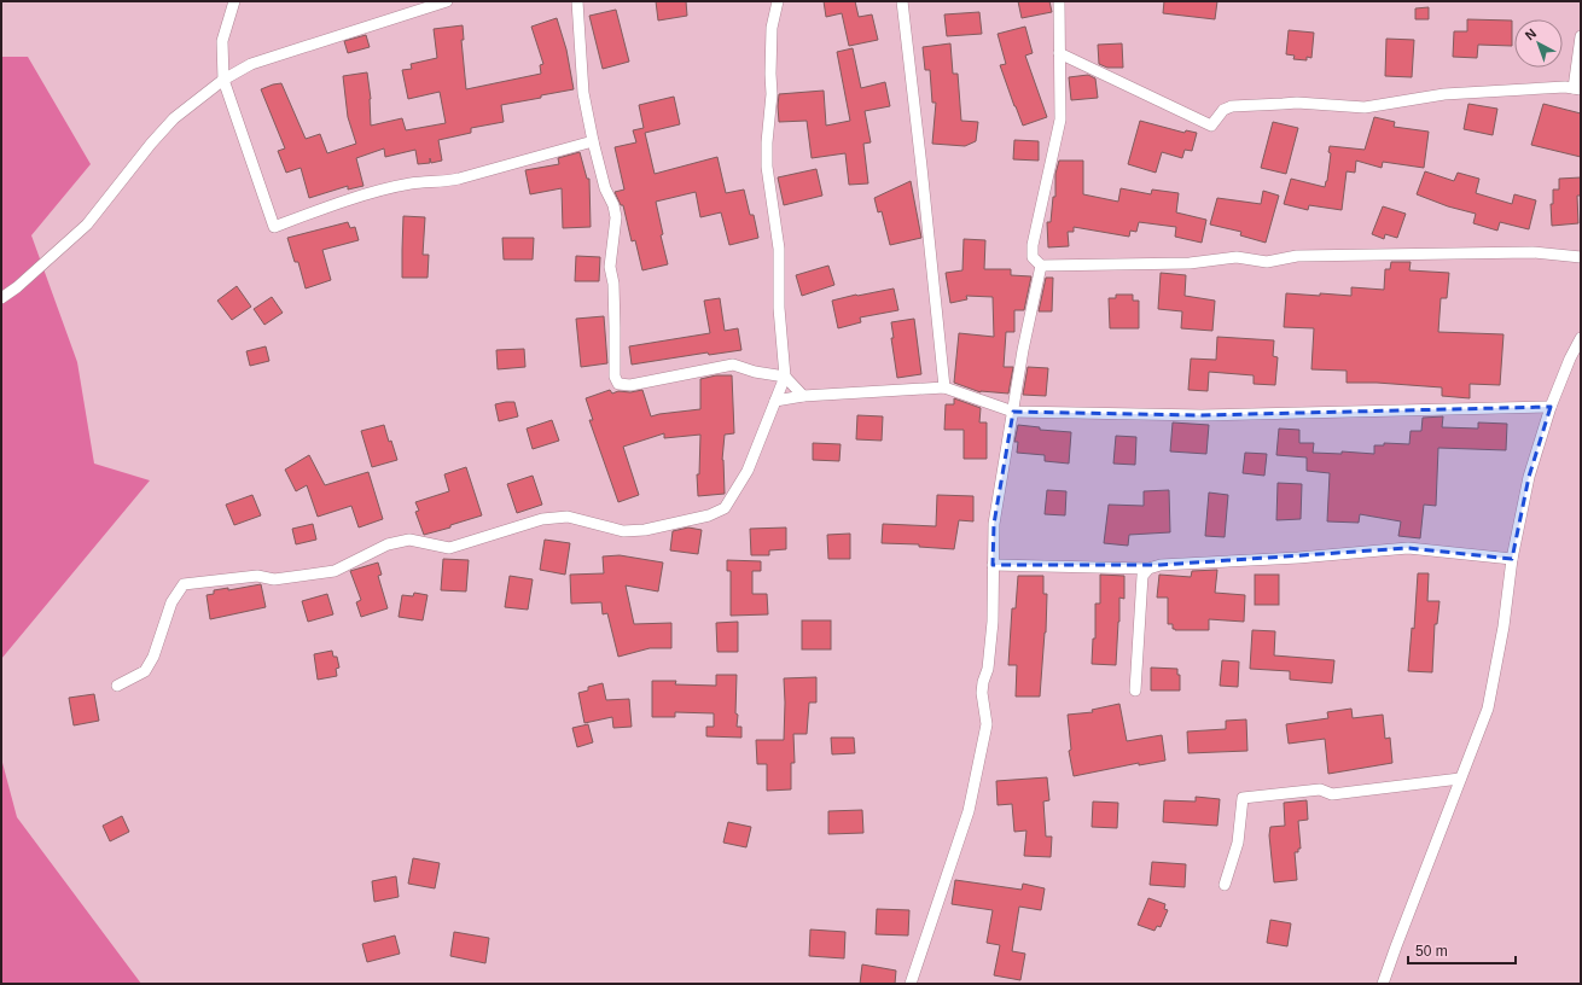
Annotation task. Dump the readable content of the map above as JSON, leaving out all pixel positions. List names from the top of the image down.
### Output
{
  "scale_bar": "50 m",
  "north": "top left"
}
